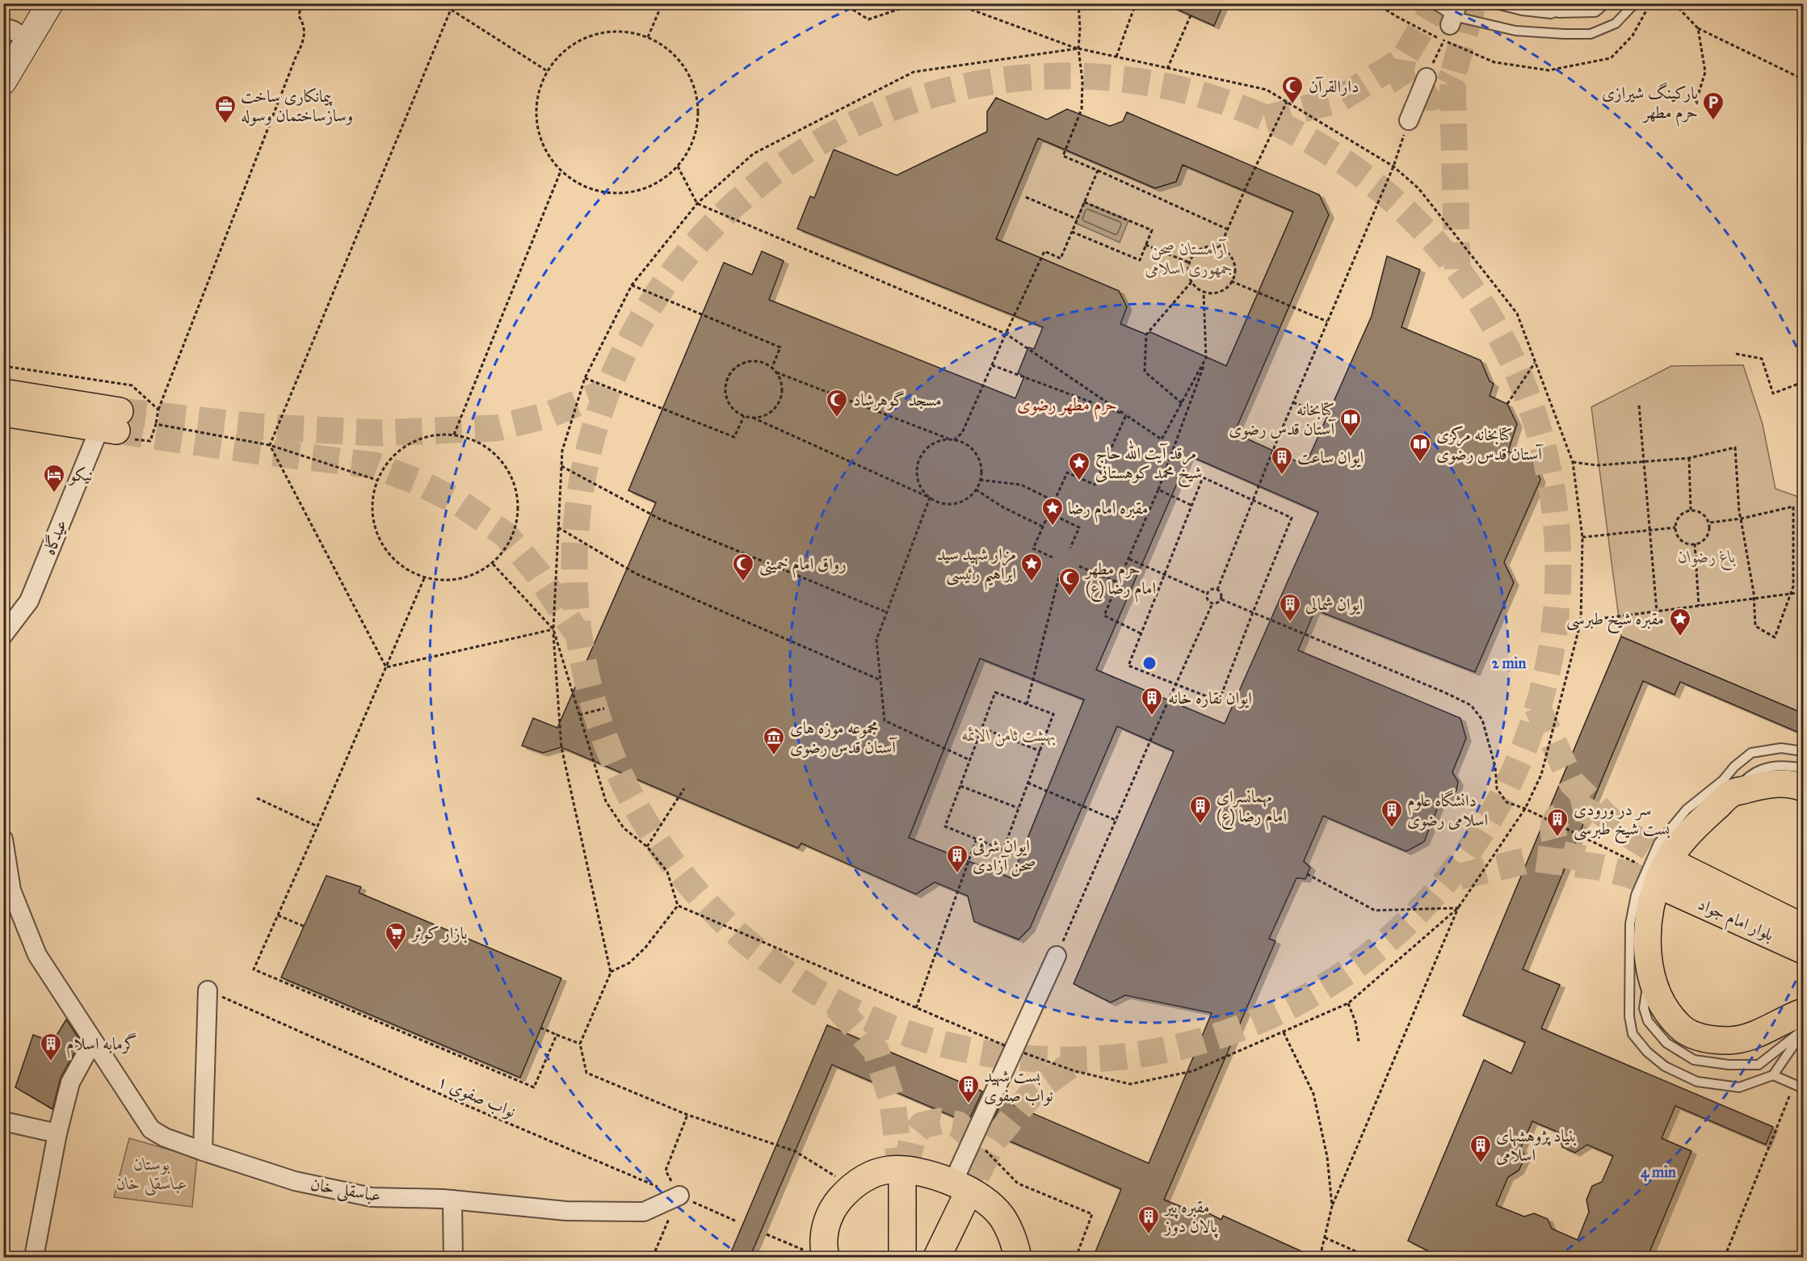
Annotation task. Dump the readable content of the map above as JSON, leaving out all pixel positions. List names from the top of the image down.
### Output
{
  "streets": {
    "main road": ["بلوار امام جواد"],
    "street": ["عیدگاه", "عباسقلی خان"],
    "path": ["نواب صفوی ۱"]
  },
  "crossings": [
    ["نواب صفوی ۱", "عباسقلی خان"]
  ],
  "districts": ["حرم مطهر رضوی"],
  "parks": [
    "آرامستان صحن جمهوری اسلامی",
    "باغ رضوان",
    "بهشت ثامن الائمه",
    "بوستان عباسقلی خان"
  ],
  "places": {
    "mosque": [
      "دارالقرآن",
      "مسجد گوهرشاد",
      "رواق امام خمینی",
      "حرم مطهر امام رضا (ع)"
    ],
    "parking": ["پارکینگ شیرازی حرم مطهر"],
    "office": ["پیمانکاری ساخت وسازساختمان وسوله"],
    "library": ["کتابخانه آستان قدس رضوی", "کتابخانه مرکزی آستان قدس رضوی"],
    "building": [
      "ایوان ساعت",
      "ایوان شمالی",
      "ایوان نقاره خانه",
      "مهمانسرای امام رضا (ع)",
      "دانشگاه علوم اسلامی رضوی",
      "سر در ورودی بست شیخ طبرسی",
      "ایوان شرقی صحن آزادی",
      "گرمابه اسلام",
      "بست شهید نواب صفوی",
      "بنیاد پژوهشهای اسلامی",
      "مقبره پیر پالان دوز"
    ],
    "place": [
      "مرقد آیت الله حاج شیخ محمد کوهستانی",
      "مقبره امام رضا",
      "مزار شهید سید ابراهیم رئیسی",
      "مقبره شیخ طبرسی"
    ],
    "hotel": ["نیکو"],
    "museum": ["مجموعه موزه های آستان قدس رضوی"],
    "supermarket": ["بازار کوثر"]
  },
  "rings": ["2 min", "4 min"]
}
